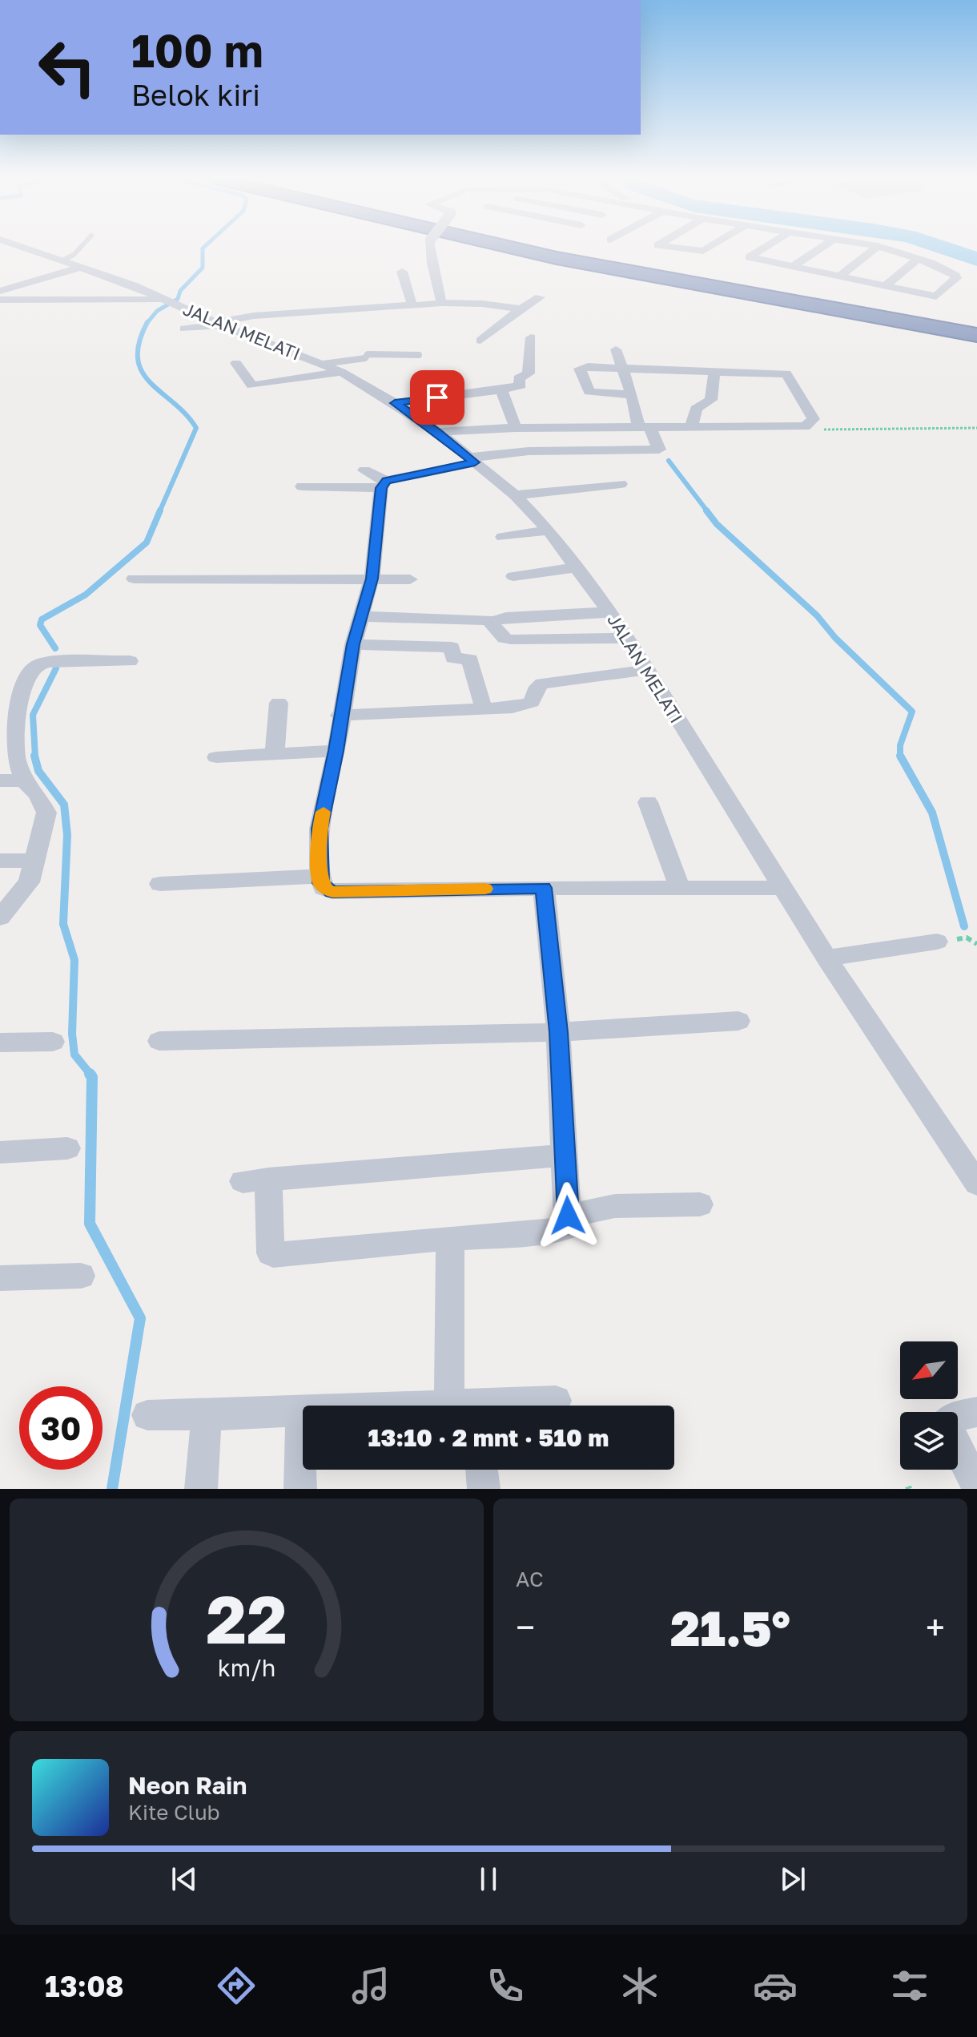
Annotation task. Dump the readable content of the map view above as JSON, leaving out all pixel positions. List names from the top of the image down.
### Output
{
  "streets": {
    "street": ["JALAN MELATI"]
  },
  "north": "bottom left",
  "page": {
    "turn": ["100 m", "Belok kiri"],
    "limit": "30",
    "trip": "13:10 · 2 mnt · 510 m",
    "tile": "AC",
    "heat": ["−", "21.5°", "+"],
    "song": ["Neon Rain", "Kite Club"],
    "tabs": "13:08",
    "gauge": ["22", "km/h"]
  }
}
